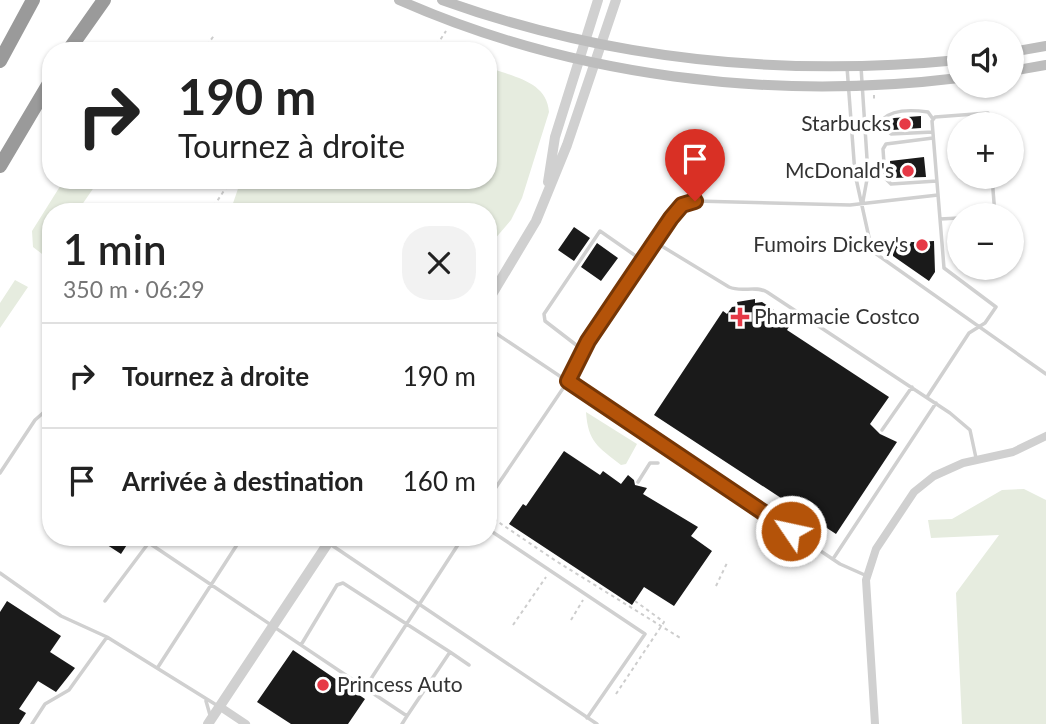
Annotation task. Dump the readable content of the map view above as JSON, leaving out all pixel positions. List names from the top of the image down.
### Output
{
  "places": {
    "other": [
      "Starbucks",
      "McDonald's",
      "Fumoirs Dickey's",
      "Princess Auto"
    ],
    "health": ["Pharmacie Costco"]
  },
  "page": {
    "map_buttons": ["+", "−"],
    "turn": ["190 m", "Tournez à droite"],
    "heading": ["1 min", "350 m · 06:29"],
    "list": [
      {
        "name": "Tournez à droite",
        "value": "190 m"
      },
      {
        "name": "Arrivée à destination",
        "value": "160 m"
      }
    ]
  }
}
